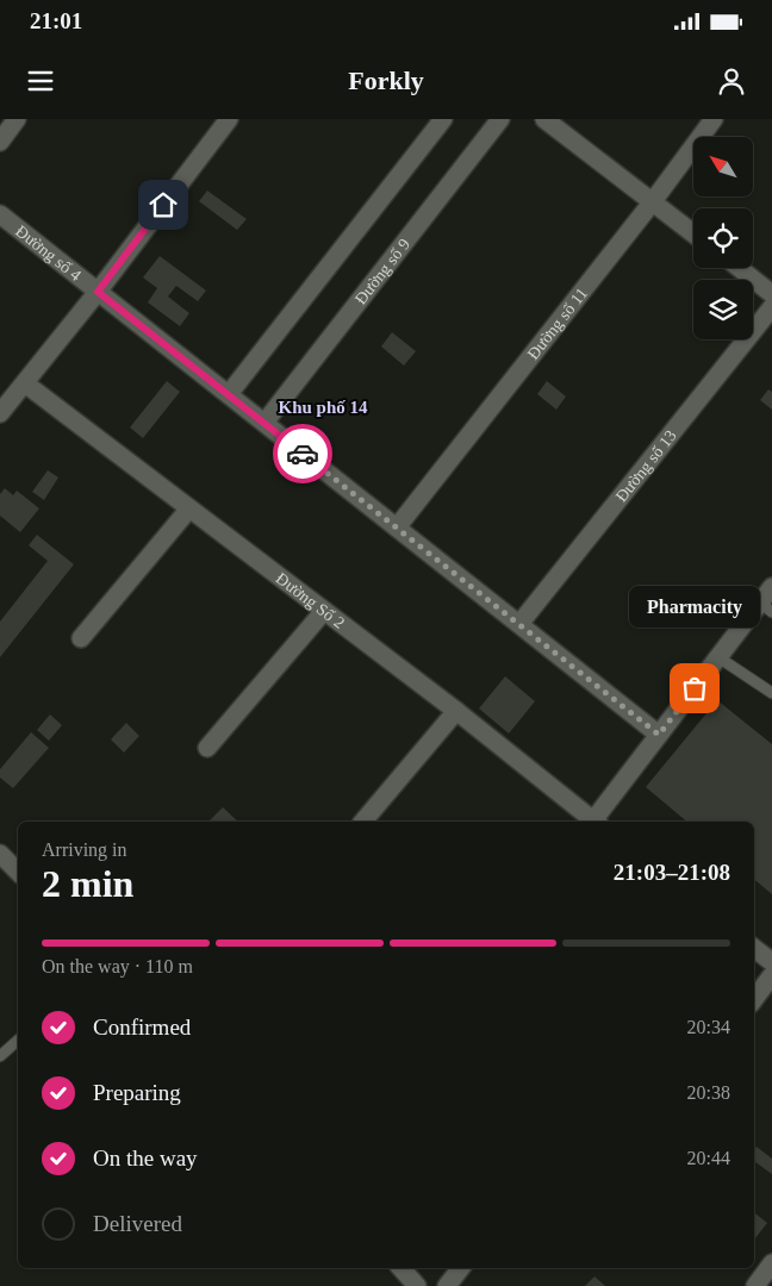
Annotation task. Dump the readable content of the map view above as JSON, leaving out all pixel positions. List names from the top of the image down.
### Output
{
  "streets": {
    "street": [
      "Đường số 4",
      "Đường số 9",
      "Đường số 11",
      "Đường số 13",
      "Đường Số 2"
    ]
  },
  "crossings": [
    ["Đường số 4", "Đường số 9"],
    ["Đường số 4", "Đường số 11"],
    ["Đường số 4", "Đường số 13"]
  ],
  "districts": ["Khu phố 14"],
  "places": ["Pharmacity"],
  "north": "top left",
  "page": {
    "status": "21:01",
    "header": "Forkly",
    "bubble": "Pharmacity",
    "heading": ["2 min", "Arriving in", "21:03–21:08"],
    "bar": "On the way · 110 m",
    "list": [
      ["Confirmed", "20:34"],
      ["Preparing", "20:38"],
      ["On the way", "20:44"],
      "Delivered"
    ]
  }
}
